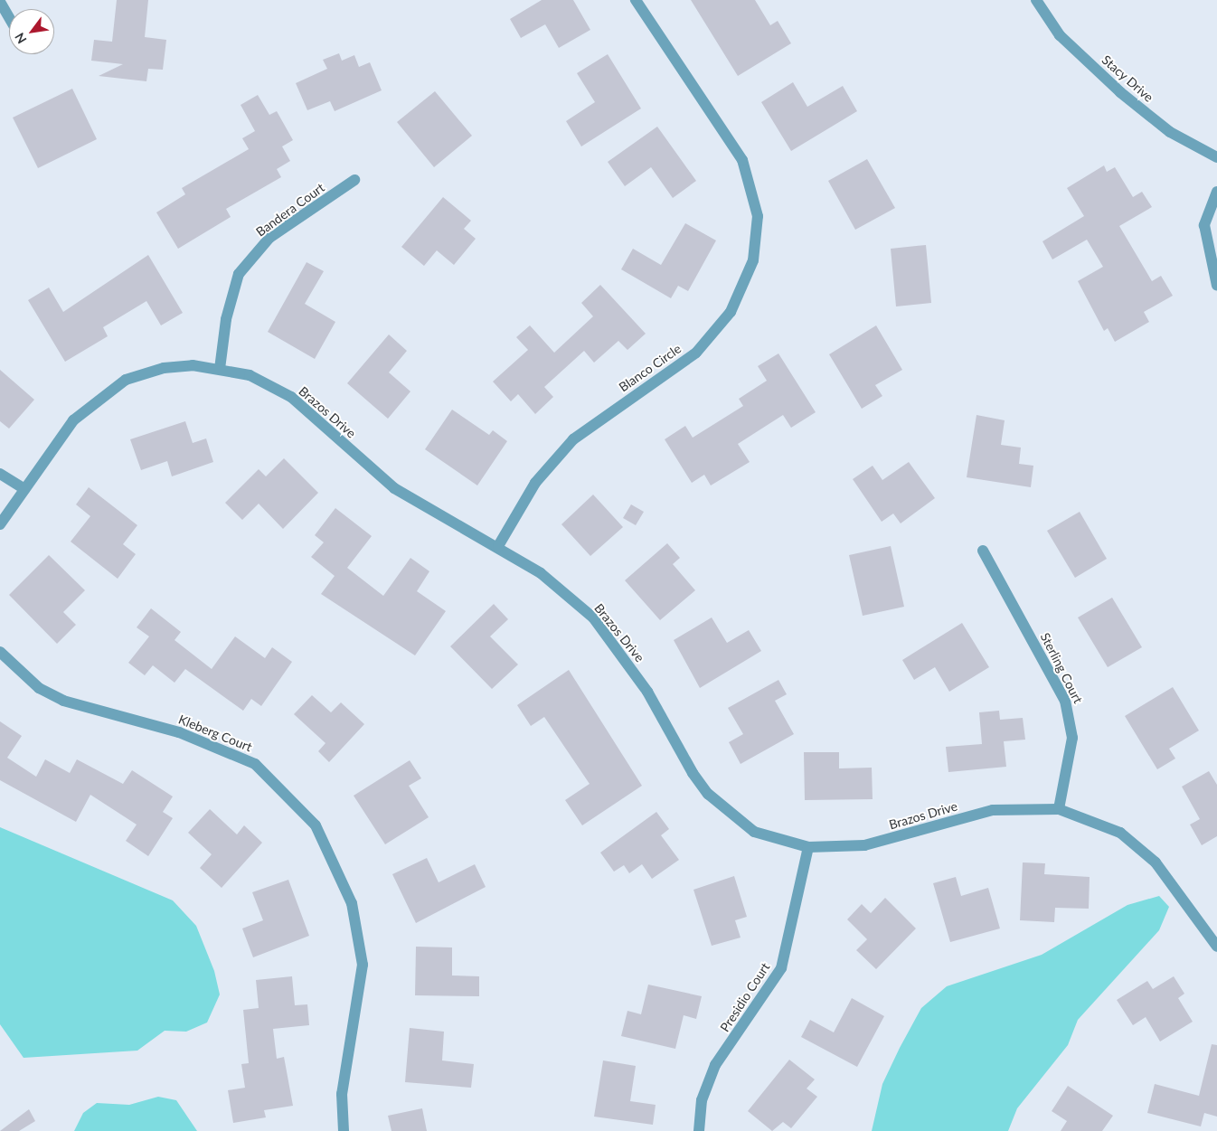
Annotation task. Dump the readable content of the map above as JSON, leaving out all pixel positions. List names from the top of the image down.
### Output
{
  "streets": {
    "street": [
      "Stacy Drive",
      "Bandera Court",
      "Blanco Circle",
      "Brazos Drive",
      "Sterling Court",
      "Kleberg Court",
      "Presidio Court"
    ]
  },
  "crossings": [
    ["Bandera Court", "Brazos Drive"],
    ["Blanco Circle", "Brazos Drive"],
    ["Brazos Drive", "Sterling Court"],
    ["Brazos Drive", "Presidio Court"]
  ],
  "north": "bottom left"
}
